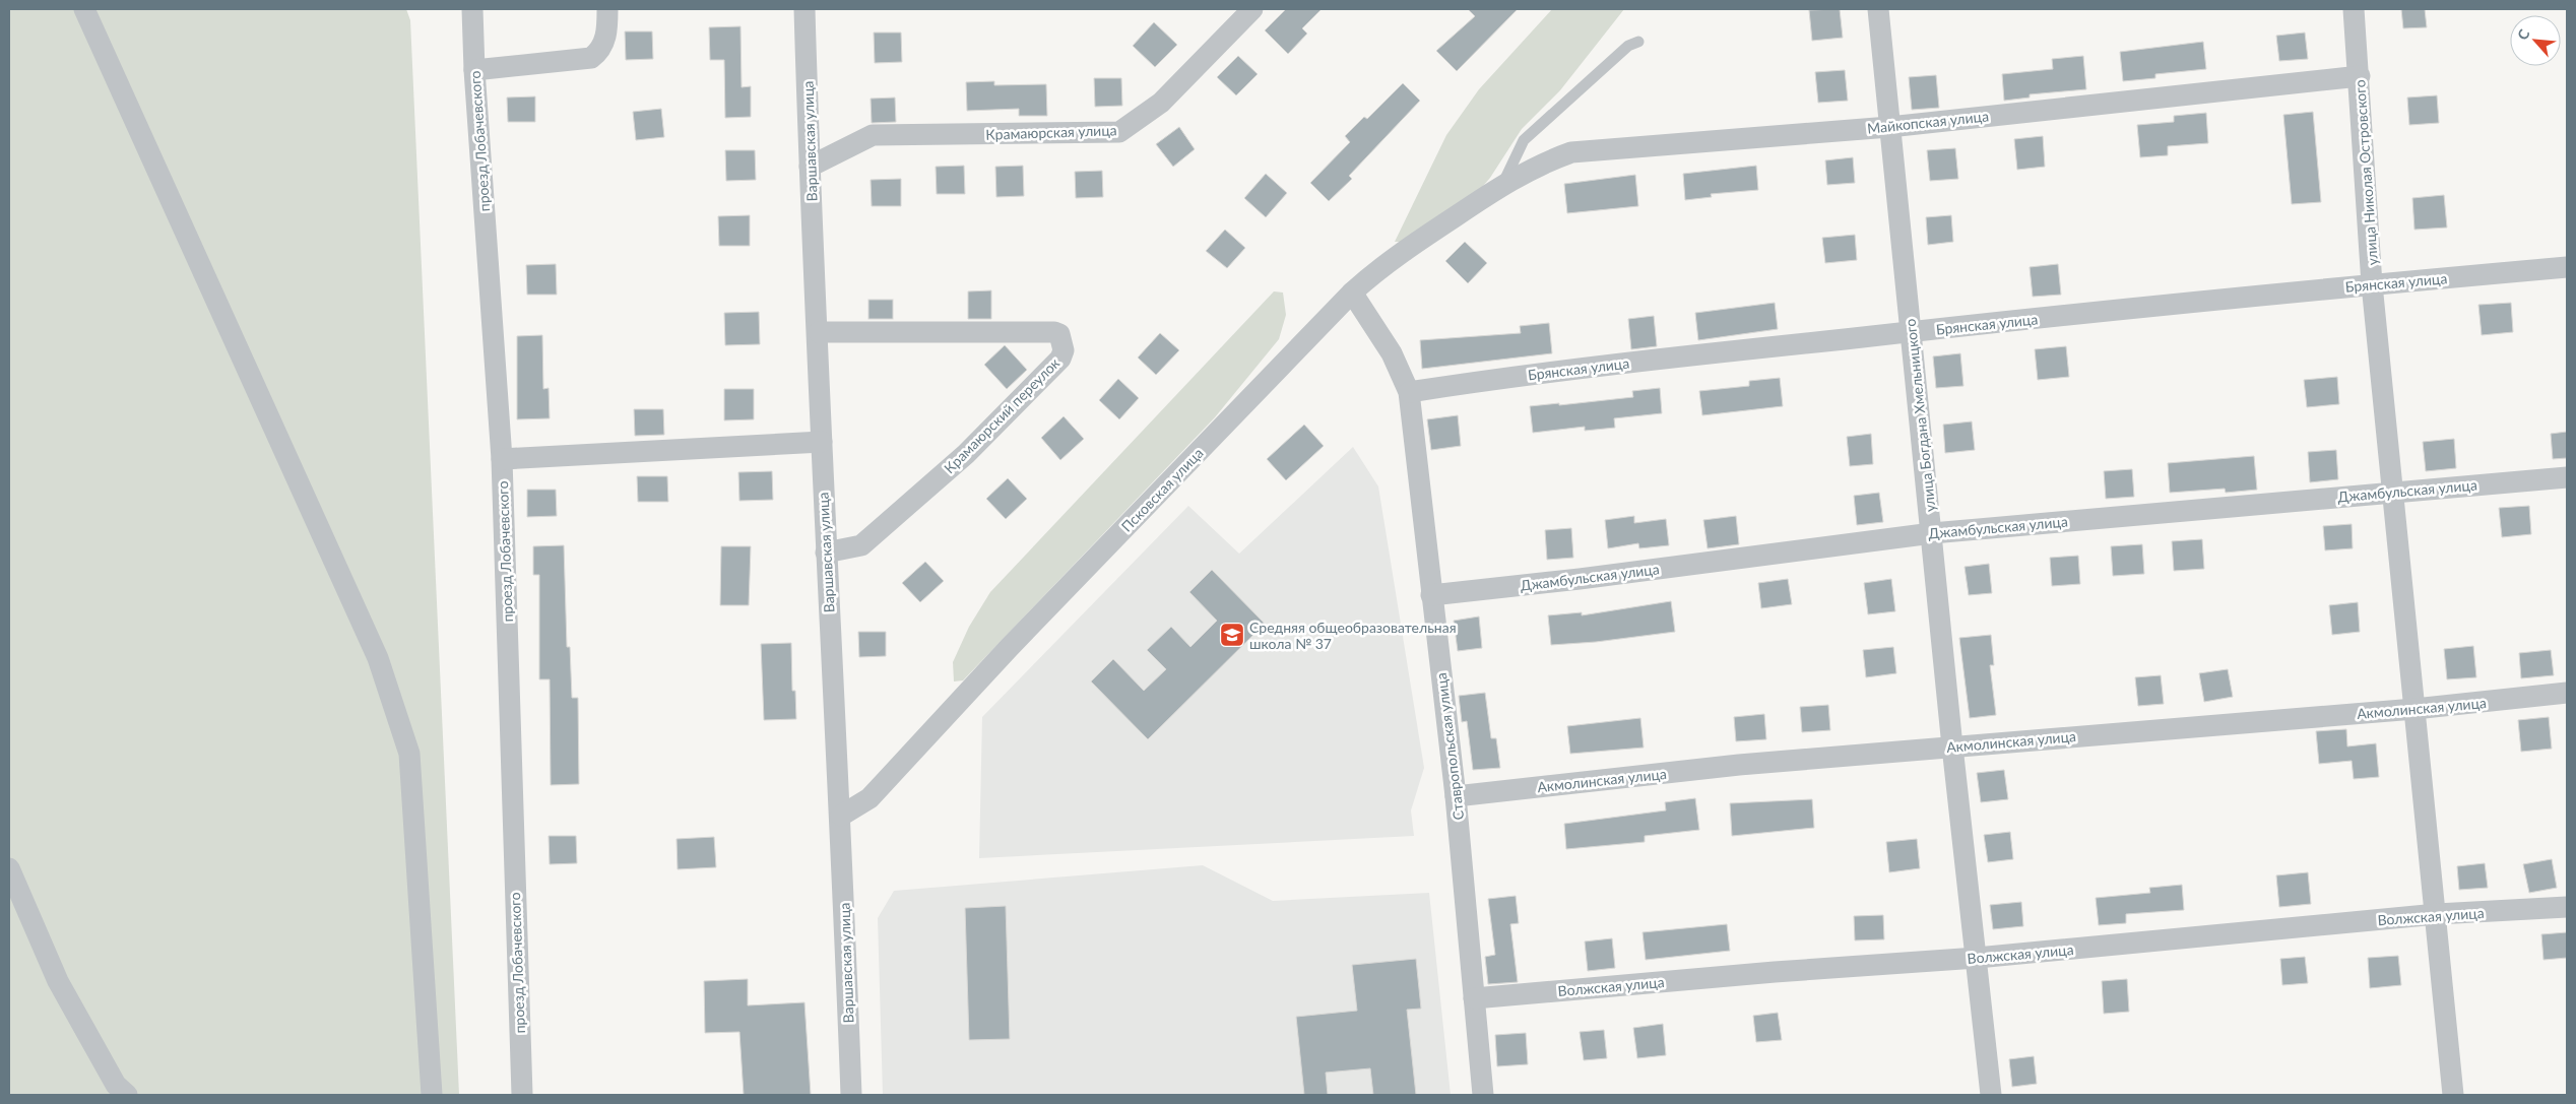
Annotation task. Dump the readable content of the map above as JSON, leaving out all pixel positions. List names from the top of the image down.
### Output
{
  "streets": {
    "street": [
      "Майкопская улица",
      "Крамаюрская улица",
      "проезд Лобачевского",
      "Варшавская улица",
      "улица Николая Островского",
      "Брянская улица",
      "Крамаюрский переулок",
      "улица Богдана Хмельницкого",
      "Псковская улица",
      "Джамбульская улица",
      "Акмолинская улица",
      "Ставропольская улица",
      "Волжская улица"
    ]
  },
  "crossings": [
    ["Майкопская улица", "улица Николая Островского"],
    ["Майкопская улица", "улица Богдана Хмельницкого"],
    ["Майкопская улица", "Псковская улица"],
    ["Крамаюрская улица", "Варшавская улица"],
    ["Варшавская улица", "Крамаюрский переулок"],
    ["Варшавская улица", "Псковская улица"],
    ["улица Николая Островского", "Брянская улица"],
    ["улица Николая Островского", "Джамбульская улица"],
    ["улица Николая Островского", "Акмолинская улица"],
    ["улица Николая Островского", "Волжская улица"],
    ["Брянская улица", "улица Богдана Хмельницкого"],
    ["Брянская улица", "Ставропольская улица"],
    ["улица Богдана Хмельницкого", "Джамбульская улица"],
    ["улица Богдана Хмельницкого", "Акмолинская улица"],
    ["улица Богдана Хмельницкого", "Волжская улица"],
    ["Псковская улица", "Ставропольская улица"],
    ["Джамбульская улица", "Ставропольская улица"],
    ["Акмолинская улица", "Ставропольская улица"],
    ["Ставропольская улица", "Волжская улица"]
  ],
  "places": {
    "school or university": ["Средняя общеобразовательная школа № 37"]
  },
  "north": "top left"
}
